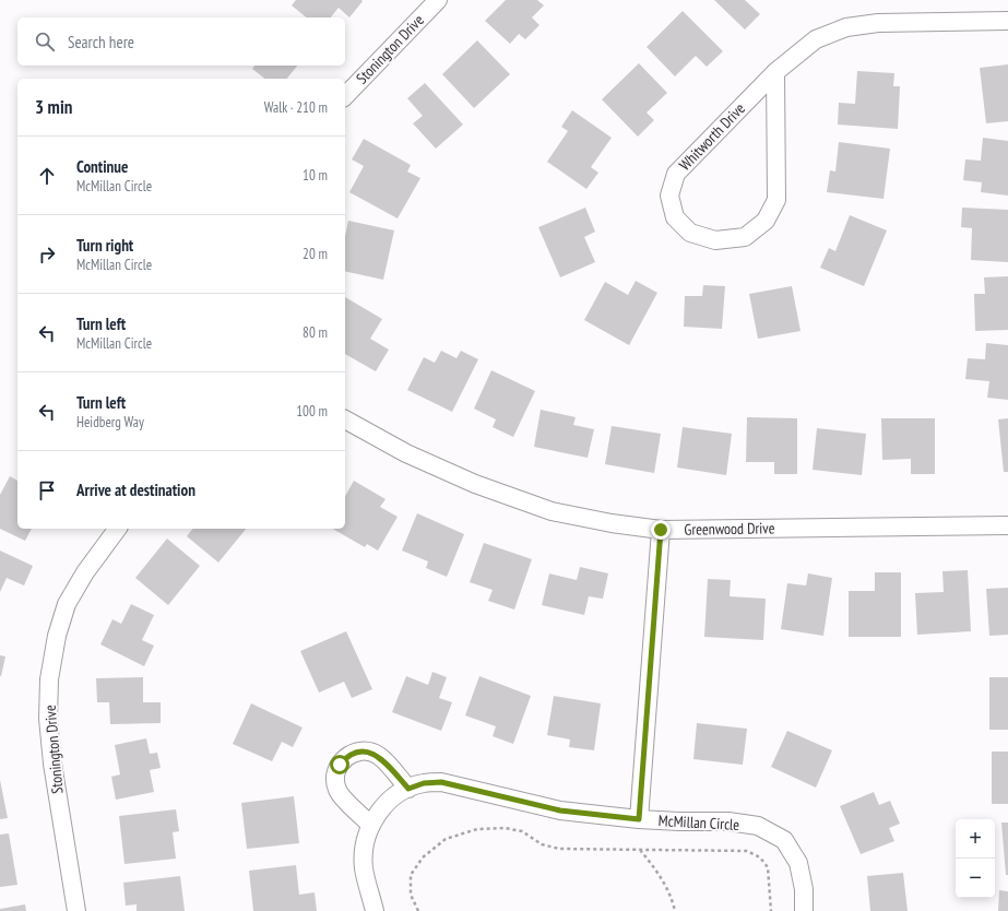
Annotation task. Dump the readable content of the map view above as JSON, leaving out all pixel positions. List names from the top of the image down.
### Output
{
  "streets": {
    "street": [
      "Stonington Drive",
      "Whitworth Drive",
      "Greenwood Drive",
      "McMillan Circle"
    ]
  },
  "page": {
    "search": "Search here",
    "heading": ["3 min", "Walk · 210 m"],
    "list": [
      ["Continue", "McMillan Circle", "10 m"],
      ["Turn right", "McMillan Circle", "20 m"],
      ["Turn left", "McMillan Circle", "80 m"],
      ["Turn left", "Heidberg Way", "100 m"],
      "Arrive at destination"
    ],
    "map_buttons": ["+", "−"]
  }
}
